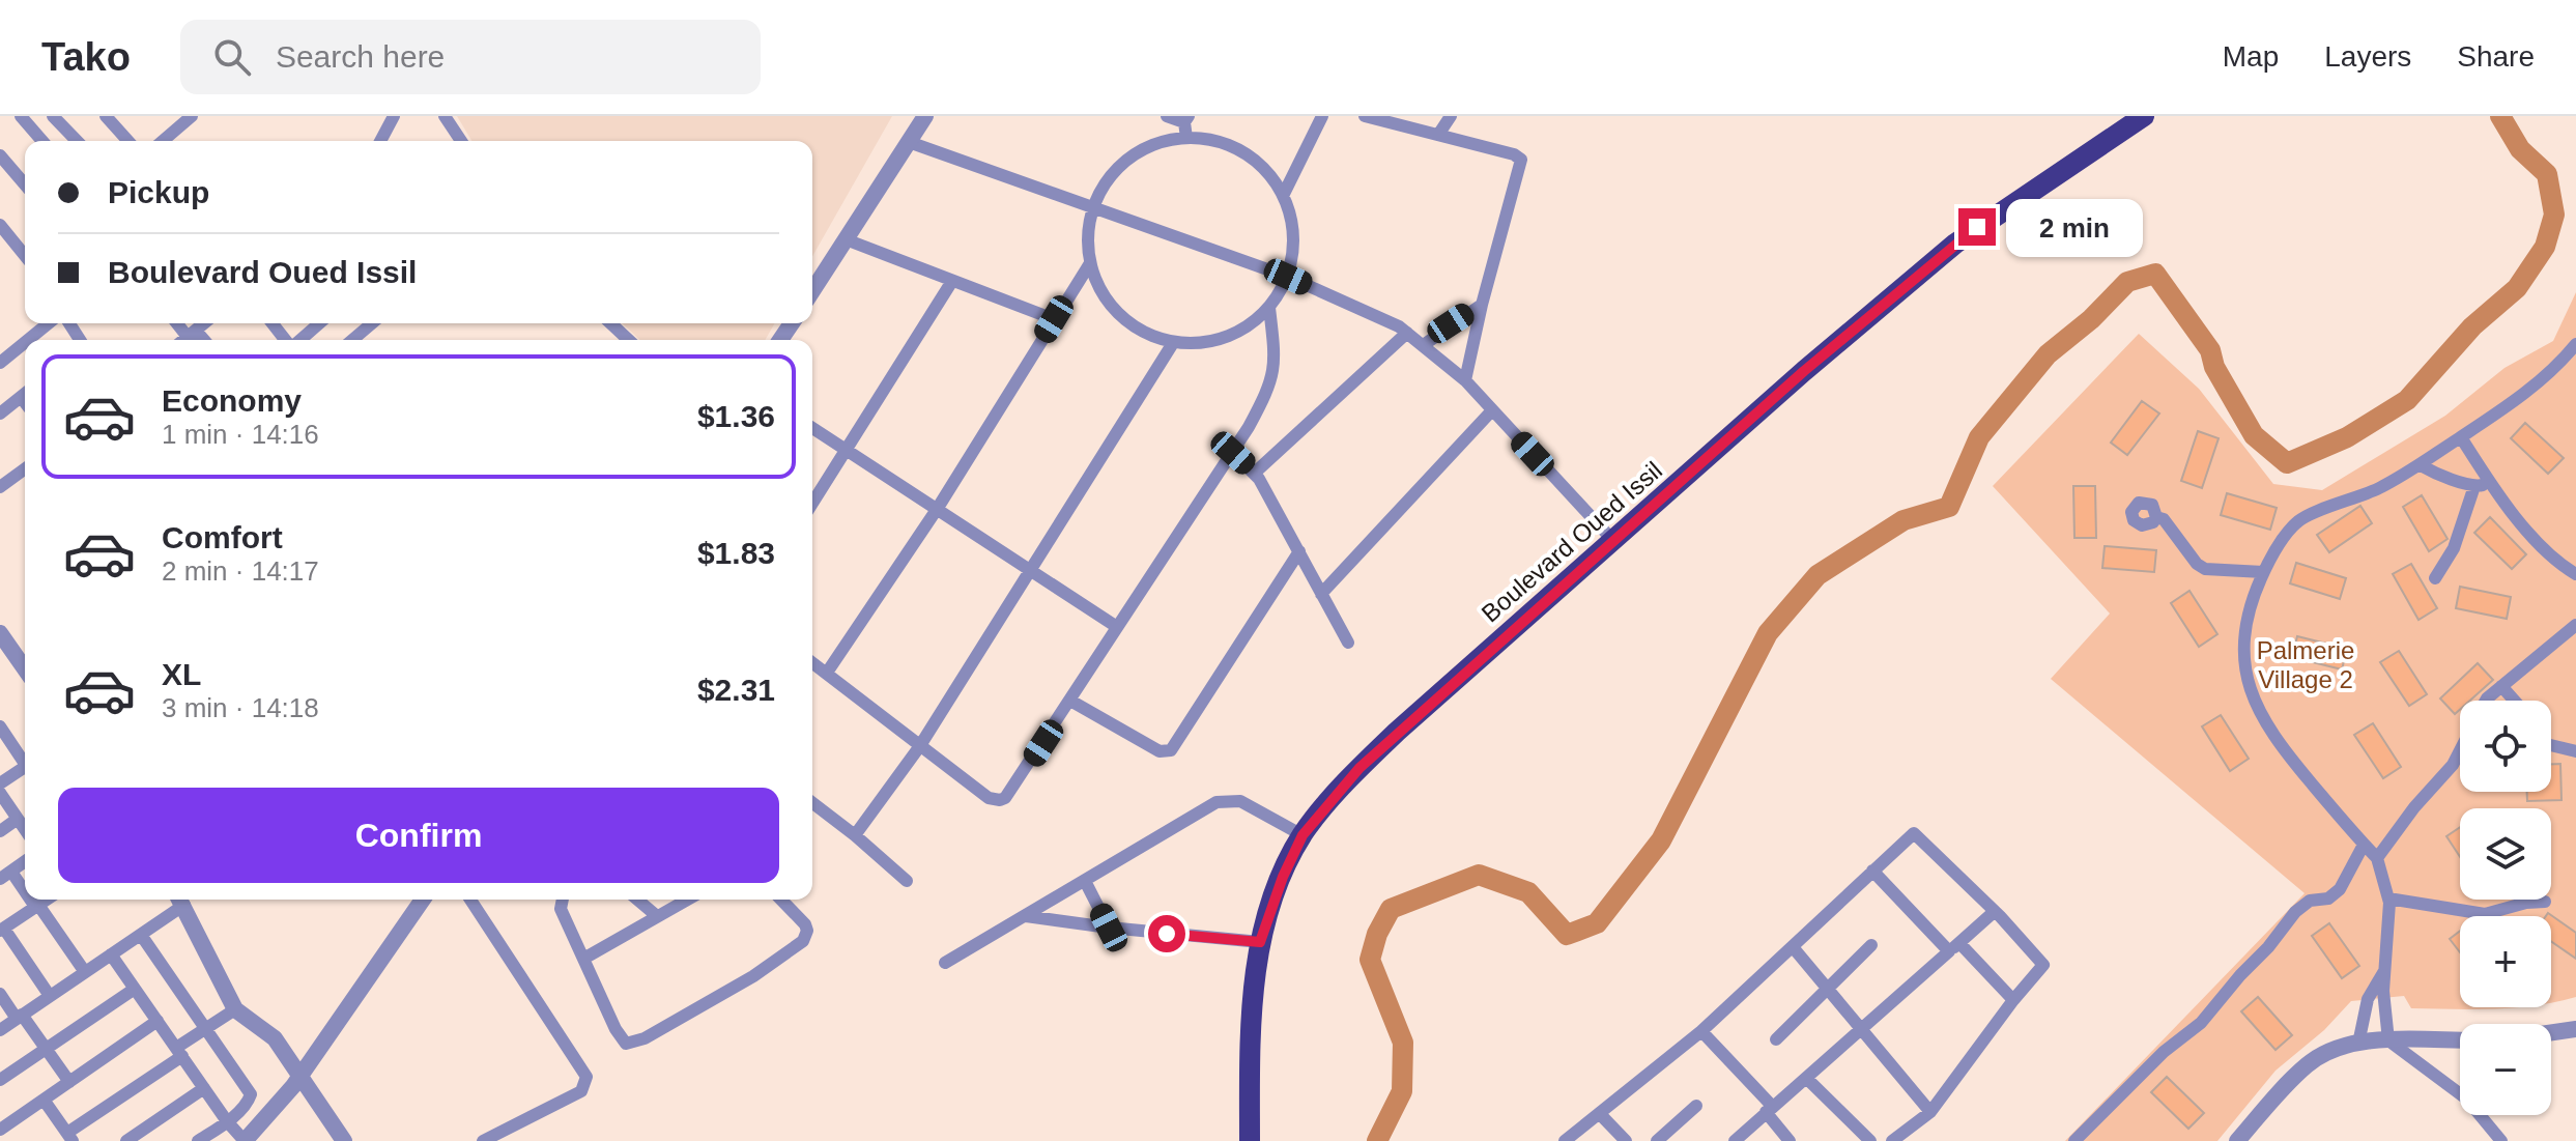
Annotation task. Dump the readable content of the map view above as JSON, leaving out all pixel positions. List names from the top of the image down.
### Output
{
  "streets": {
    "main road": ["Boulevard Oued Issil"]
  },
  "parks": ["Palmerie Village 2"],
  "page": {
    "header": "Tako",
    "search": "Search here",
    "nav": ["Map", "Layers", "Share"],
    "banner": ["Pickup", "Boulevard Oued Issil"],
    "bubble": "2 min",
    "list": [
      {
        "name": "Economy",
        "note": "1 min · 14:16",
        "value": "$1.36"
      },
      {
        "name": "Comfort",
        "note": "2 min · 14:17",
        "value": "$1.83"
      },
      {
        "name": "XL",
        "note": "3 min · 14:18",
        "value": "$2.31"
      }
    ],
    "map_buttons": ["+", "−"],
    "buttons": "Confirm"
  }
}
